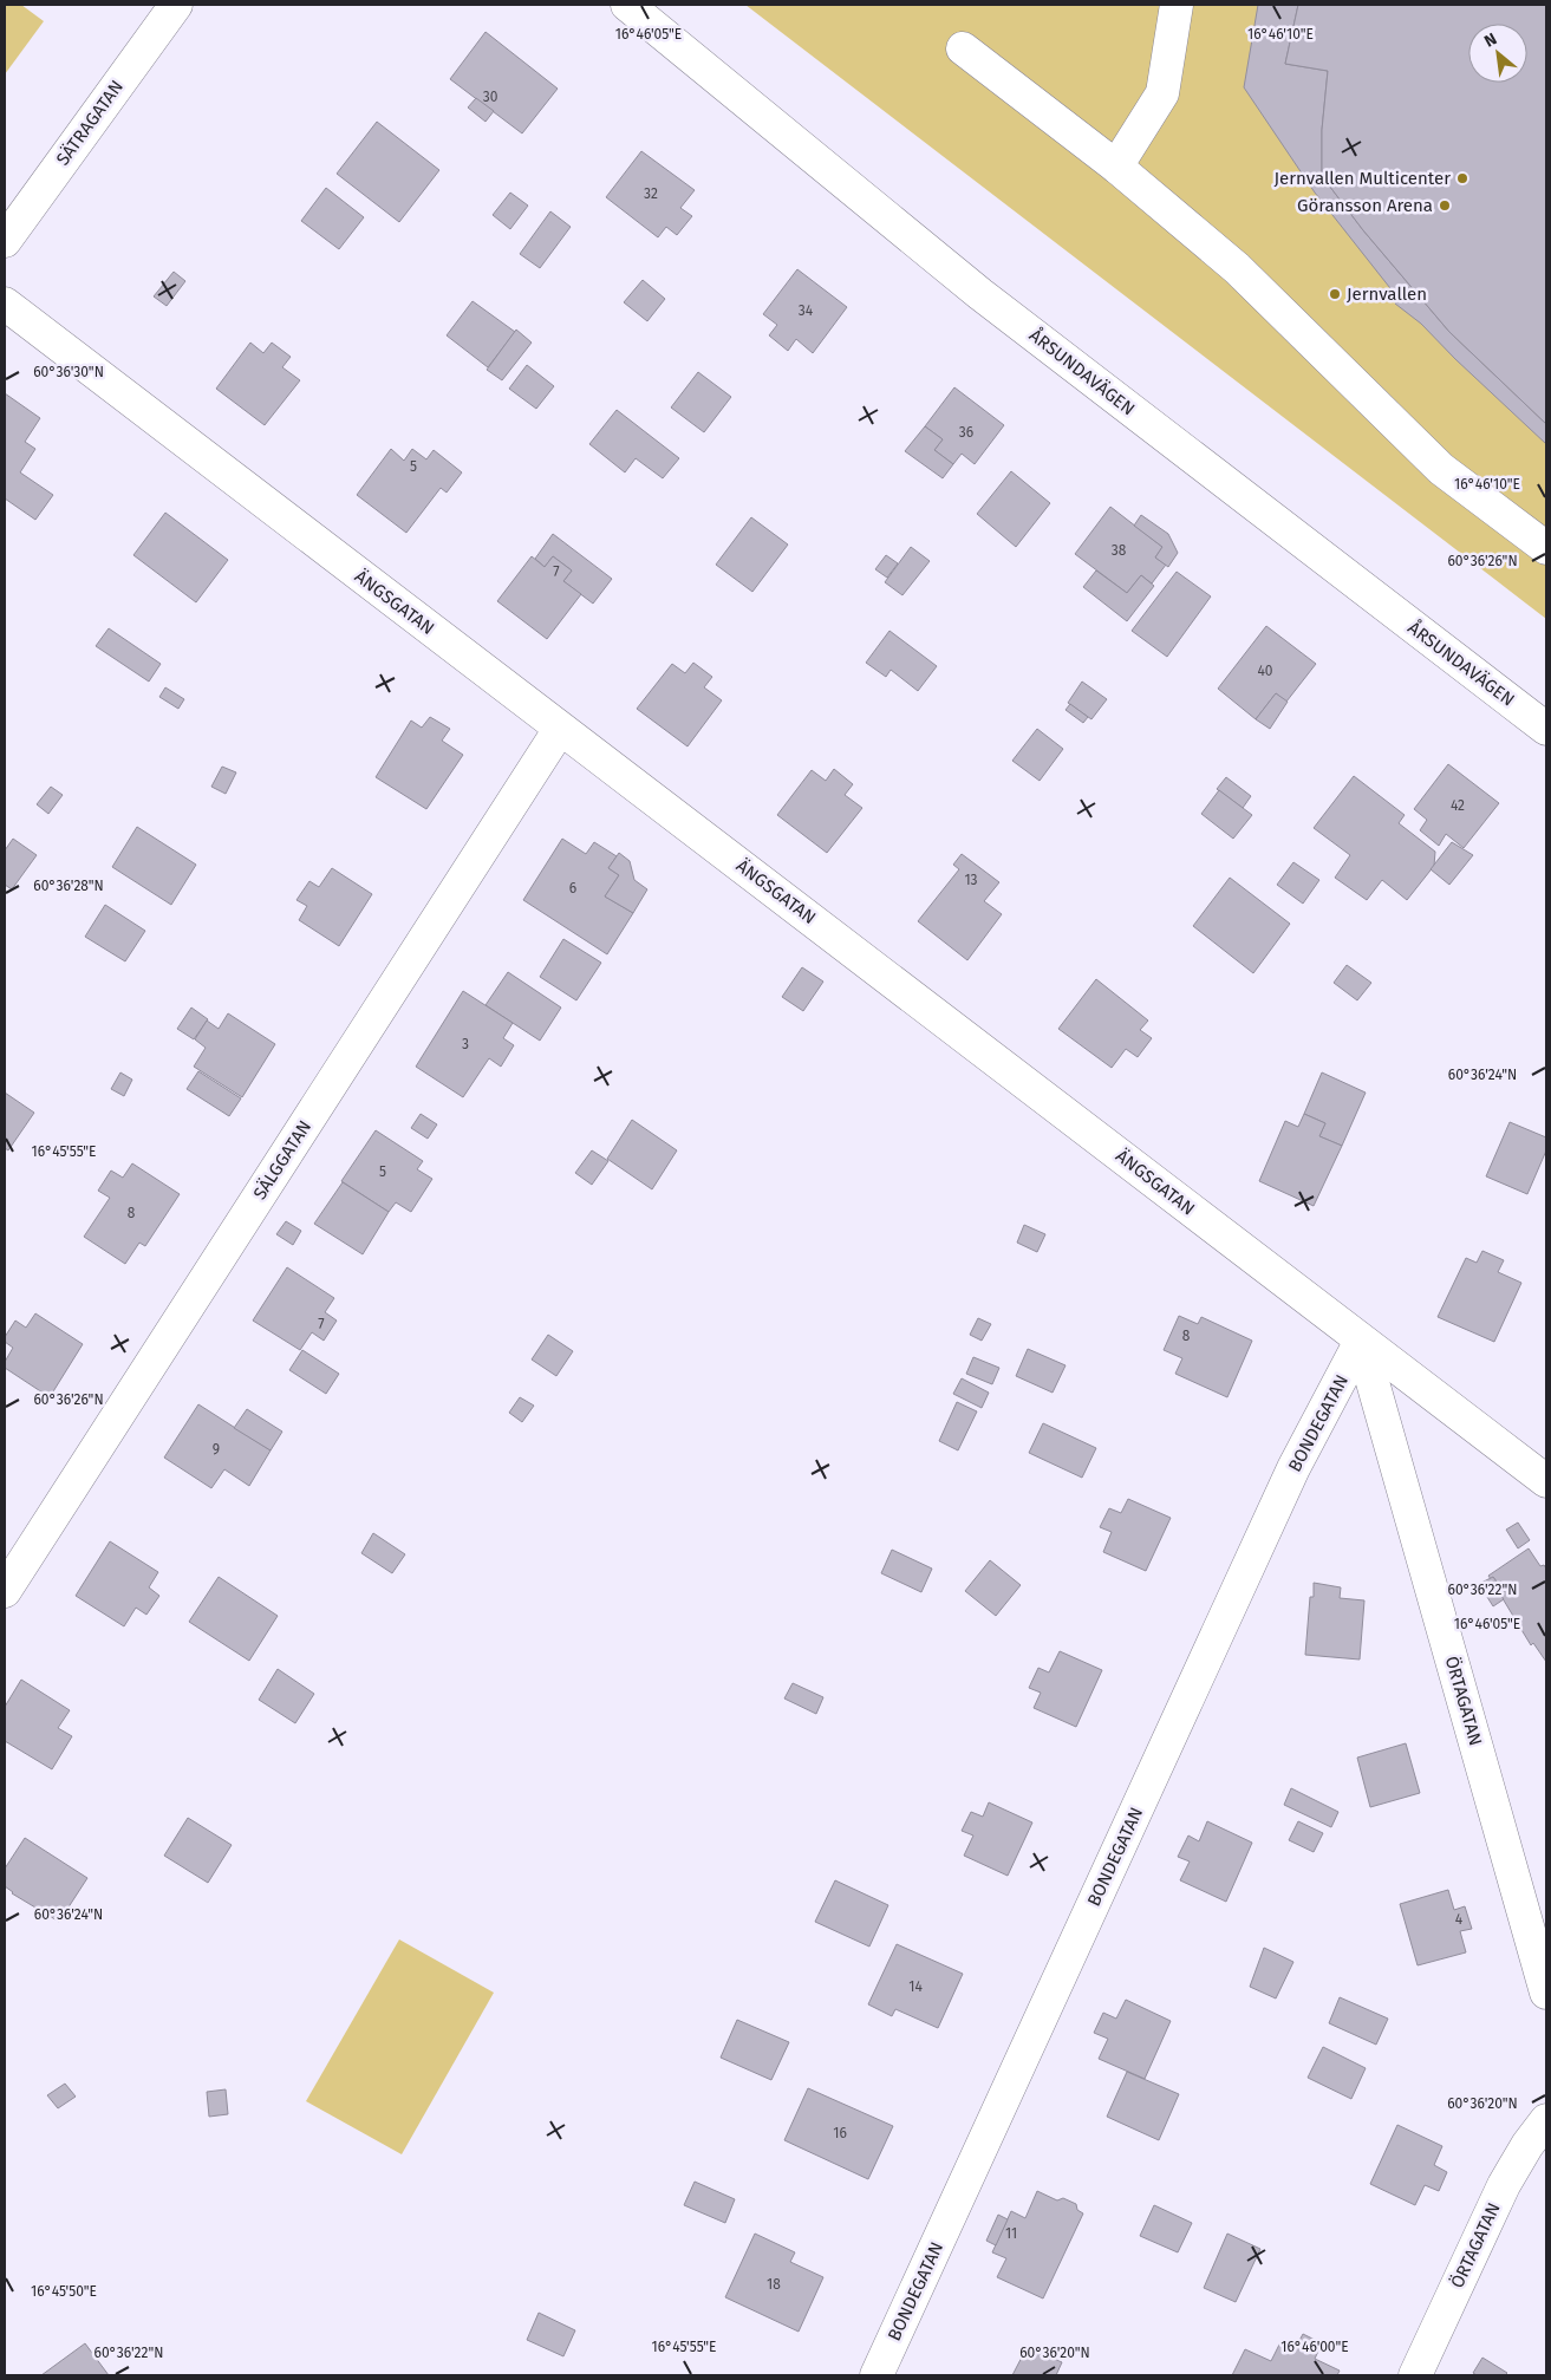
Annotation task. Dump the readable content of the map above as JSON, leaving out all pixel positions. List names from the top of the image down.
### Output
{
  "streets": {
    "street": [
      "SÄTRAGATAN",
      "ÅRSUNDAVÄGEN",
      "ÄNGSGATAN",
      "SÄLGGATAN",
      "BONDEGATAN",
      "ÖRTAGATAN"
    ]
  },
  "crossings": [
    ["ÄNGSGATAN", "SÄLGGATAN"],
    ["ÄNGSGATAN", "BONDEGATAN"],
    ["ÄNGSGATAN", "ÖRTAGATAN"],
    ["BONDEGATAN", "ÖRTAGATAN"]
  ],
  "places": ["Jernvallen Multicenter", "Göransson Arena", "Jernvallen"],
  "house_numbers": [
    "30",
    "32",
    "34",
    "36",
    "5",
    "38",
    "7",
    "40",
    "42",
    "13",
    "6",
    "3",
    "5",
    "8",
    "7",
    "8",
    "9",
    "4",
    "14",
    "16",
    "11",
    "18"
  ],
  "north": "top left",
  "coordinates": [
    "16°46'05\"E",
    "16°46'10\"E",
    "60°36'30\"N",
    "60°36'26\"N",
    "60°36'28\"N",
    "60°36'24\"N",
    "16°45'55\"E",
    "60°36'22\"N",
    "60°36'20\"N",
    "16°45'50\"E",
    "16°46'00\"E"
  ]
}
